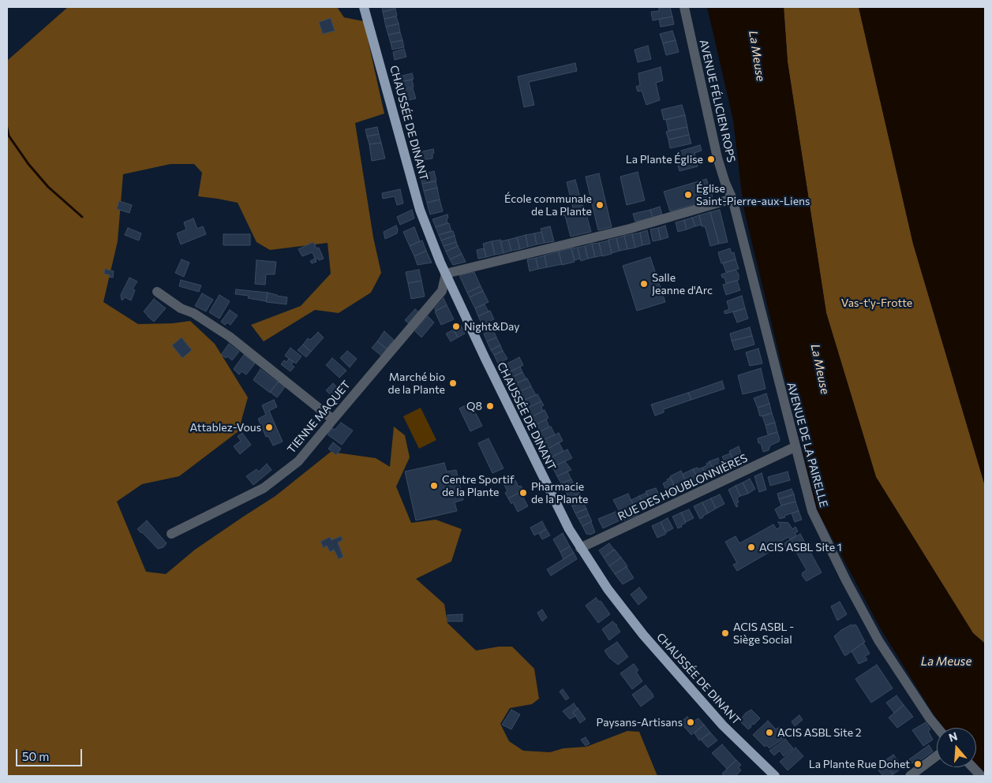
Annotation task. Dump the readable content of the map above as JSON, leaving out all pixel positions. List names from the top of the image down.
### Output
{
  "streets": {
    "main road": ["CHAUSSÉE DE DINANT"],
    "street": [
      "AVENUE FÉLICIEN ROPS",
      "TIENNE MAQUET",
      "AVENUE DE LA PAIRELLE",
      "RUE DES HOUBLONNIÈRES"
    ]
  },
  "crossings": [
    ["AVENUE FÉLICIEN ROPS", "AVENUE DE LA PAIRELLE"],
    ["CHAUSSÉE DE DINANT", "TIENNE MAQUET"],
    ["CHAUSSÉE DE DINANT", "RUE DES HOUBLONNIÈRES"],
    ["AVENUE DE LA PAIRELLE", "RUE DES HOUBLONNIÈRES"]
  ],
  "water": ["La Meuse"],
  "parks": ["Vas-t'y-Frotte"],
  "places": [
    "La Plante Église",
    "Église Saint-Pierre-aux-Liens",
    "École communale de La Plante",
    "Salle Jeanne d'Arc",
    "Night&Day",
    "Marché bio de la Plante",
    "Q8",
    "Attablez-Vous",
    "Centre Sportif de la Plante",
    "Pharmacie de la Plante",
    "ACIS ASBL Site 1",
    "ACIS ASBL - Siège Social",
    "Paysans-Artisans",
    "ACIS ASBL Site 2",
    "La Plante Rue Dohet"
  ],
  "scale_bar": "50 m",
  "north": "top"
}
